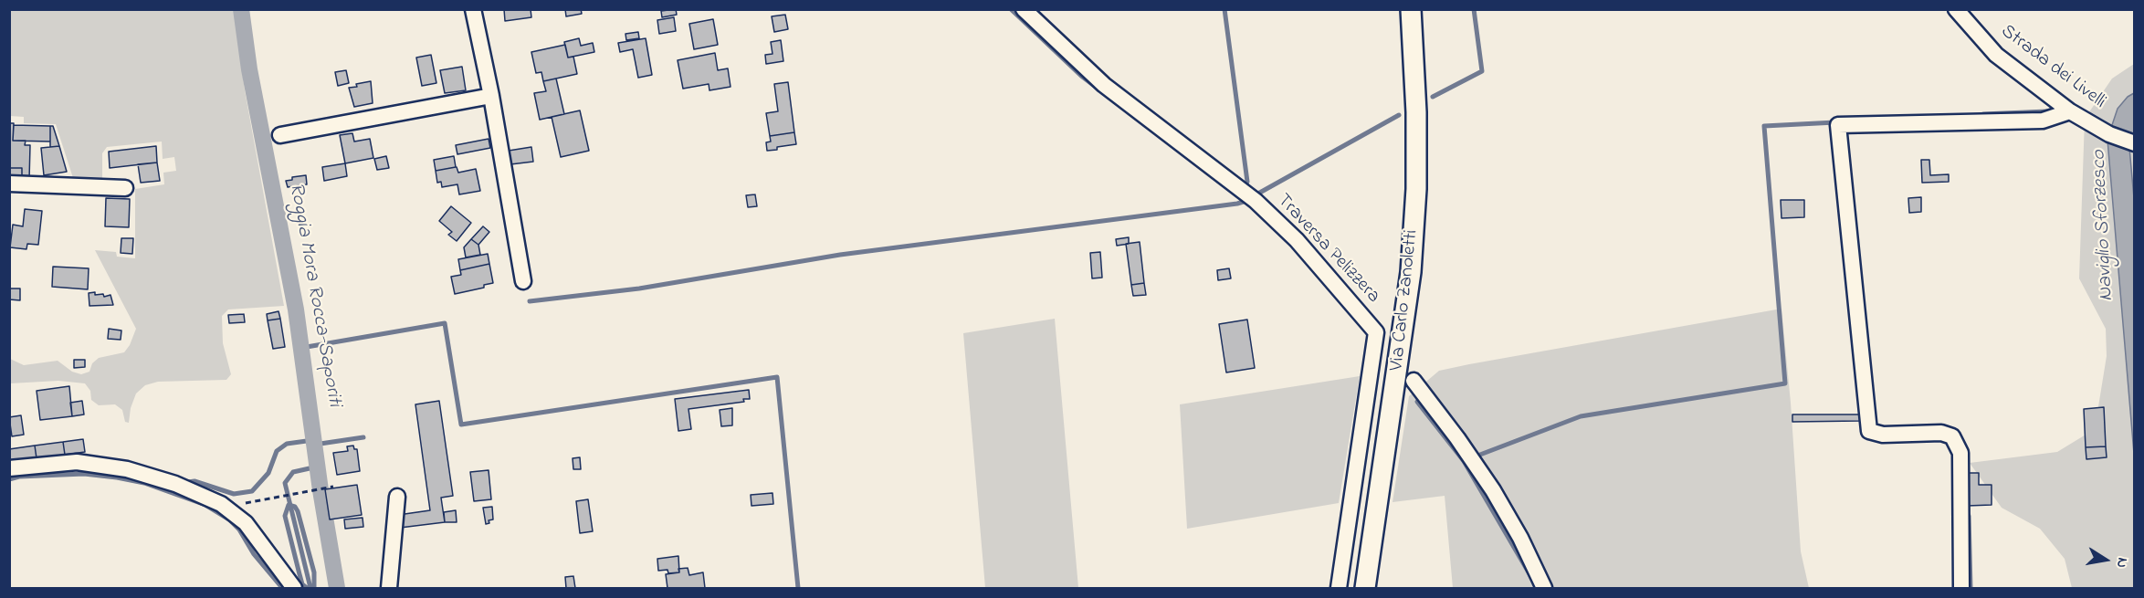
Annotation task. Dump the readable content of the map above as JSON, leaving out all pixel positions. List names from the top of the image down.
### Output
{
  "streets": {
    "main road": ["Via Carlo Zanoletti"],
    "street": ["Strada dei Livelli", "Traversa Pelizzera"]
  },
  "water": ["Naviglio Sforzesco", "Roggia Mora Rocca-Saporiti"],
  "north": "right"
}
